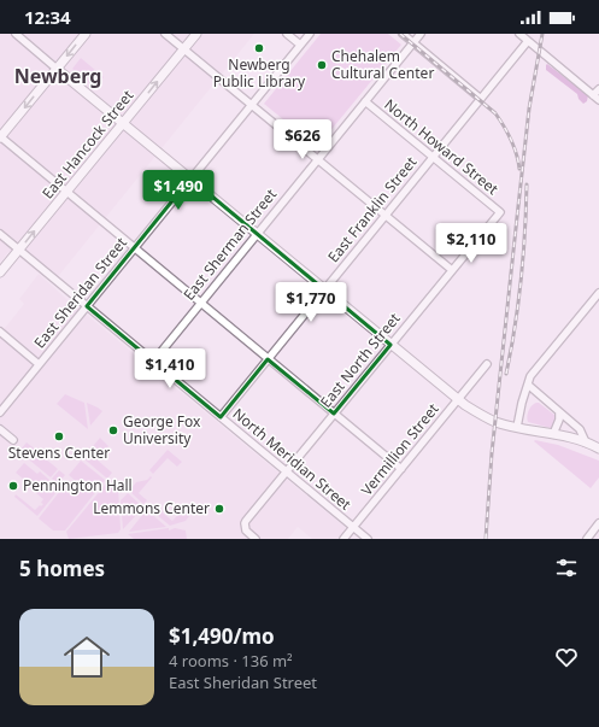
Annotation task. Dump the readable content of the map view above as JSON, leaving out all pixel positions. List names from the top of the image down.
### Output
{
  "streets": {
    "main road": ["East Hancock Street"],
    "street": [
      "North Howard Street",
      "East Franklin Street",
      "East Sherman Street",
      "East Sheridan Street",
      "East North Street",
      "Vermillion Street",
      "North Meridian Street"
    ]
  },
  "crossings": [
    ["East Hancock Street", "North Meridian Street"],
    ["North Howard Street", "East Franklin Street"],
    ["North Howard Street", "East Sherman Street"],
    ["North Howard Street", "East North Street"],
    ["East Franklin Street", "North Meridian Street"],
    ["East Sherman Street", "North Meridian Street"],
    ["East Sheridan Street", "North Meridian Street"],
    ["East North Street", "North Meridian Street"],
    ["Vermillion Street", "North Meridian Street"]
  ],
  "one_way": ["East Hancock Street"],
  "districts": ["Newberg"],
  "places": [
    "Newberg Public Library",
    "Chehalem Cultural Center",
    "George Fox University",
    "Stevens Center",
    "Pennington Hall",
    "Lemmons Center"
  ],
  "page": {
    "status": "12:34",
    "price": [
      "$626",
      "$1,490",
      "$2,110",
      "$1,770",
      "$1,410"
    ],
    "heading": "5 homes",
    "list": [
      {
        "name": "$1,490/mo",
        "note": "4 rooms · 136 m² · East Sheridan Street"
      }
    ]
  }
}
